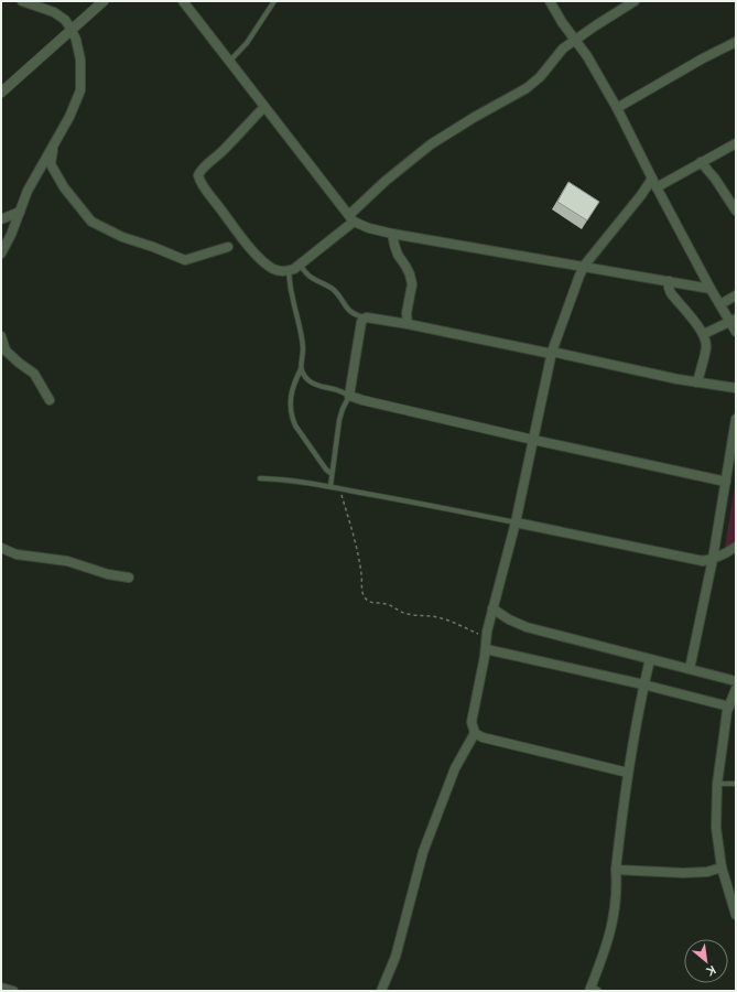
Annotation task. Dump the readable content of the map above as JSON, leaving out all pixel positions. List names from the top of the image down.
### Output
{
  "north": "bottom right"
}
